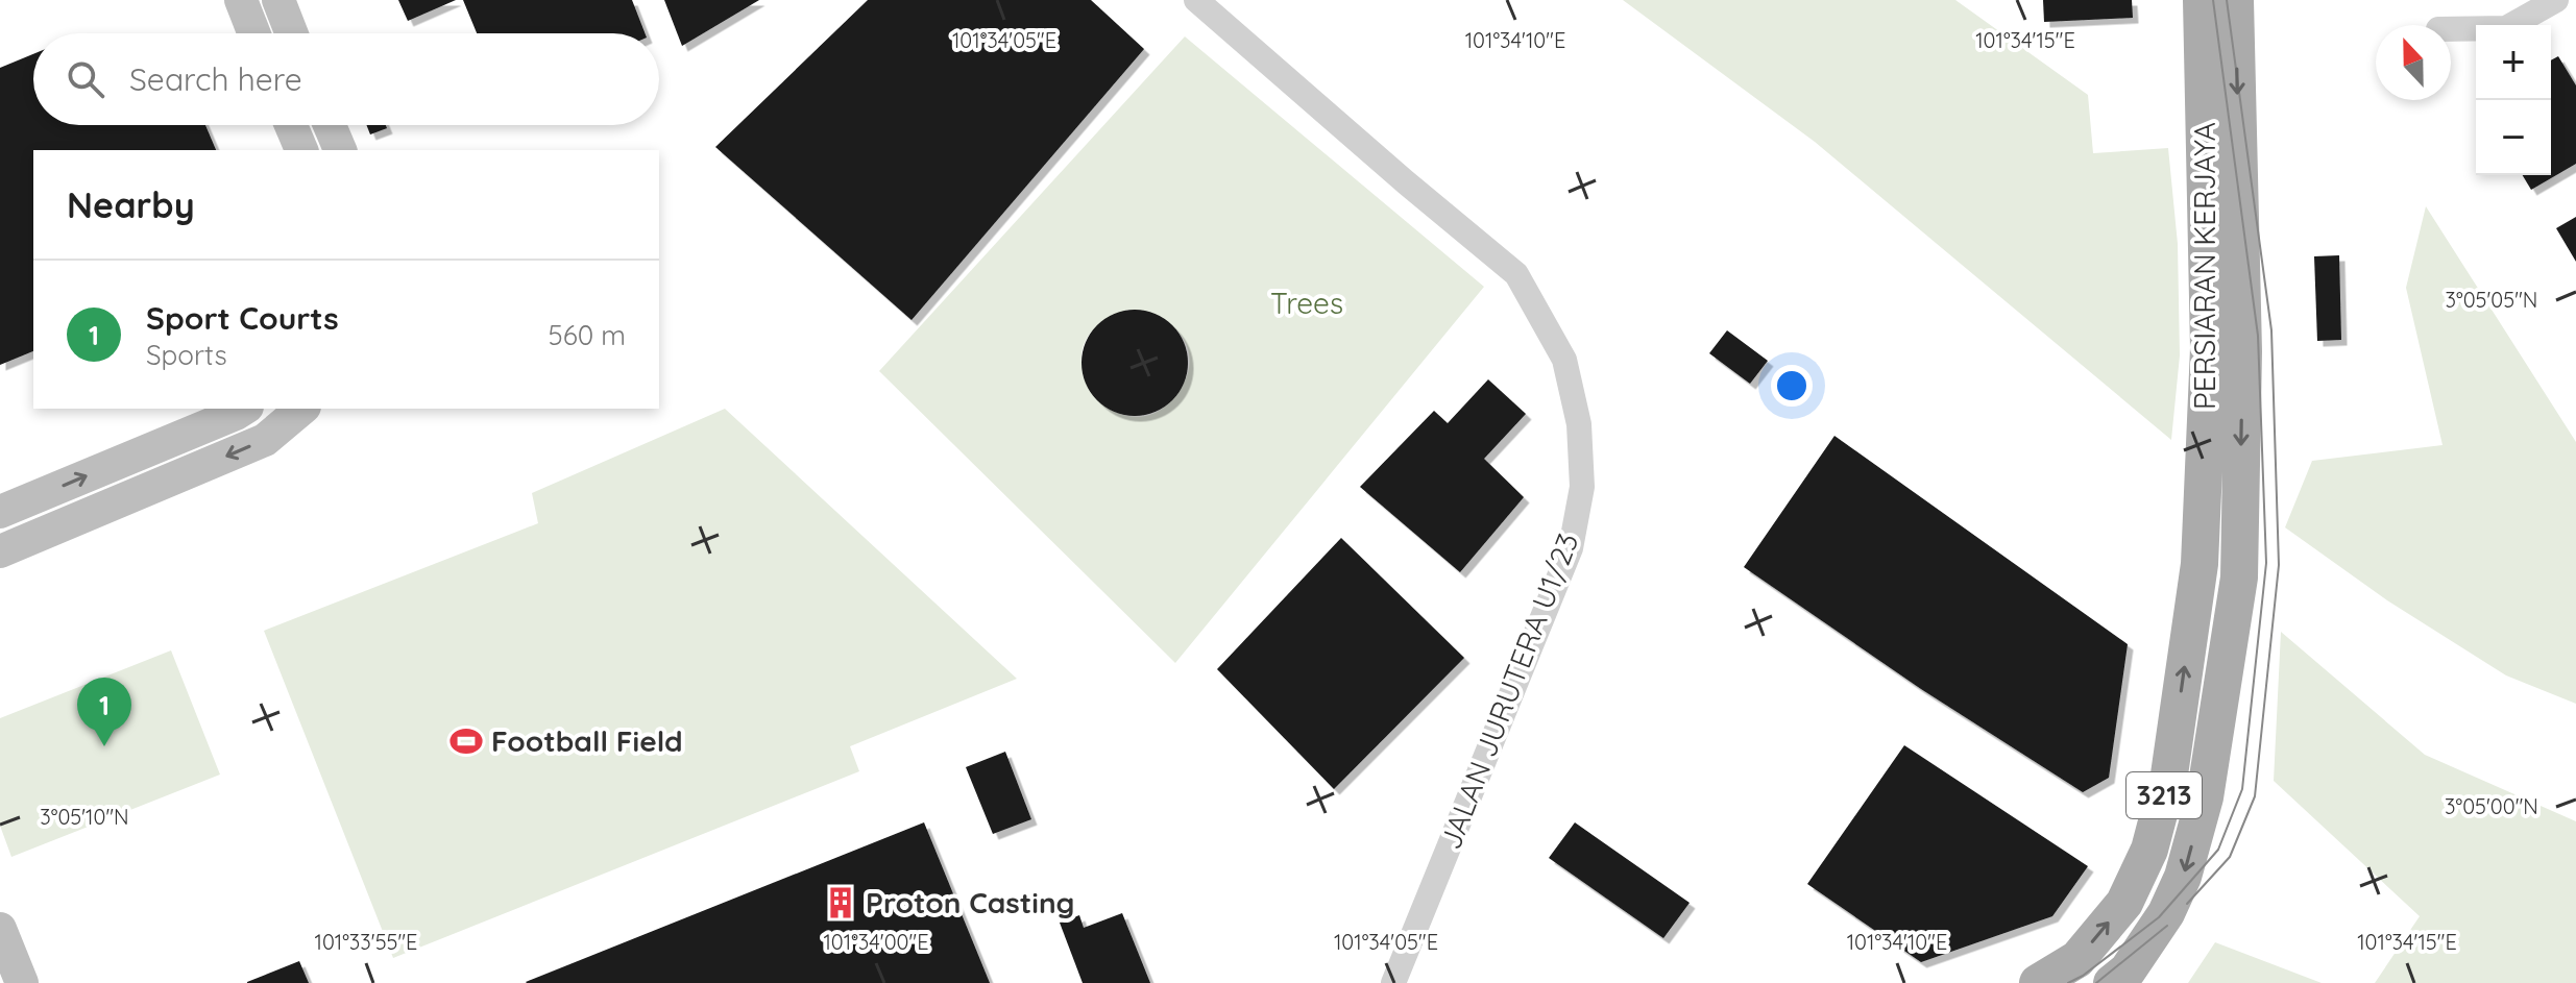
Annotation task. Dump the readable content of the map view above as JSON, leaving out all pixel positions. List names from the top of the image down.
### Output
{
  "streets": {
    "main road": ["PERSIARAN KERJAYA", "3213"],
    "street": ["JALAN JURUTERA U1/23"]
  },
  "parks": ["Trees"],
  "places": {
    "sports": ["Football Field"],
    "building": ["Proton Casting"]
  },
  "north": "top",
  "page": {
    "map_buttons": ["+", "−"],
    "search": "Search here",
    "heading": "Nearby",
    "list": [
      {
        "mark": "1",
        "name": "Sport Courts",
        "note": "Sports",
        "value": "560 m"
      }
    ],
    "pins": "1"
  },
  "coordinates": [
    "101°34'05\"E",
    "101°34'10\"E",
    "101°34'15\"E",
    "3°05'05\"N",
    "3°05'00\"N",
    "3°05'10\"N",
    "101°33'55\"E",
    "101°34'00\"E"
  ]
}
